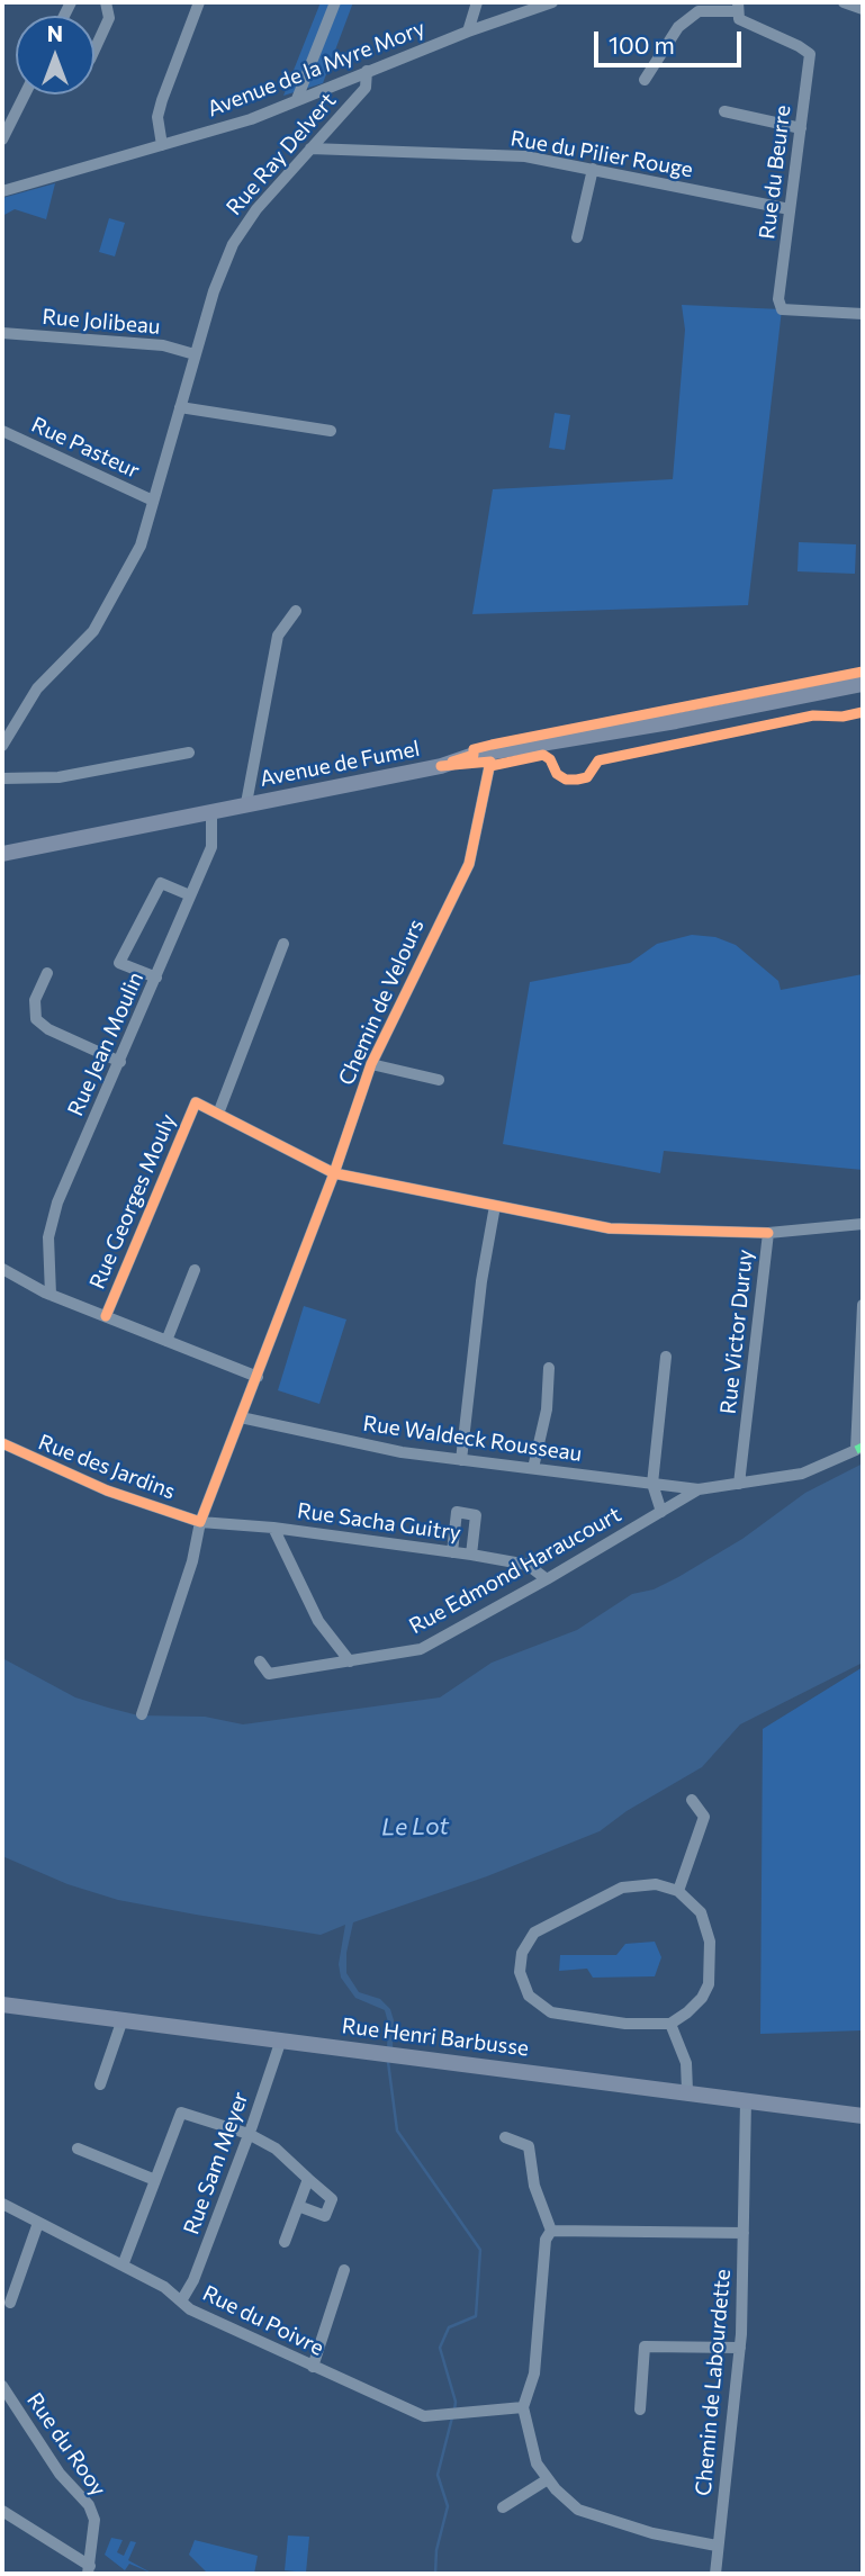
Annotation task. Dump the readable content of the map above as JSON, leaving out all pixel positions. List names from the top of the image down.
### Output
{
  "streets": {
    "main road": ["Avenue de Fumel", "Rue Henri Barbusse"],
    "street": [
      "Avenue de la Myre Mory",
      "Rue Ray Delvert",
      "Rue du Pilier Rouge",
      "Rue du Beurre",
      "Rue Jolibeau",
      "Rue Pasteur",
      "Chemin de Velours",
      "Rue Jean Moulin",
      "Rue Georges Mouly",
      "Rue Victor Duruy",
      "Rue Waldeck Rousseau",
      "Rue des Jardins",
      "Rue Sacha Guitry",
      "Rue Edmond Haraucourt",
      "Rue Sam Meyer",
      "Rue du Poivre",
      "Chemin de Labourdette",
      "Rue du Rooy"
    ]
  },
  "crossings": [
    ["Avenue de la Myre Mory", "Rue Ray Delvert"],
    ["Rue Ray Delvert", "Rue du Pilier Rouge"],
    ["Rue Ray Delvert", "Rue Jolibeau"],
    ["Rue Ray Delvert", "Rue Pasteur"],
    ["Rue du Pilier Rouge", "Rue du Beurre"],
    ["Avenue de Fumel", "Chemin de Velours"],
    ["Avenue de Fumel", "Rue Jean Moulin"],
    ["Chemin de Velours", "Rue Waldeck Rousseau"],
    ["Chemin de Velours", "Rue des Jardins"],
    ["Chemin de Velours", "Rue Sacha Guitry"],
    ["Rue Victor Duruy", "Rue Edmond Haraucourt"],
    ["Rue Waldeck Rousseau", "Rue Edmond Haraucourt"],
    ["Rue des Jardins", "Rue Sacha Guitry"],
    ["Rue Sacha Guitry", "Rue Edmond Haraucourt"],
    ["Rue Henri Barbusse", "Rue Sam Meyer"],
    ["Rue Henri Barbusse", "Chemin de Labourdette"],
    ["Rue Sam Meyer", "Rue du Poivre"]
  ],
  "water": ["Le Lot"],
  "scale_bar": "100 m",
  "north": "top"
}
